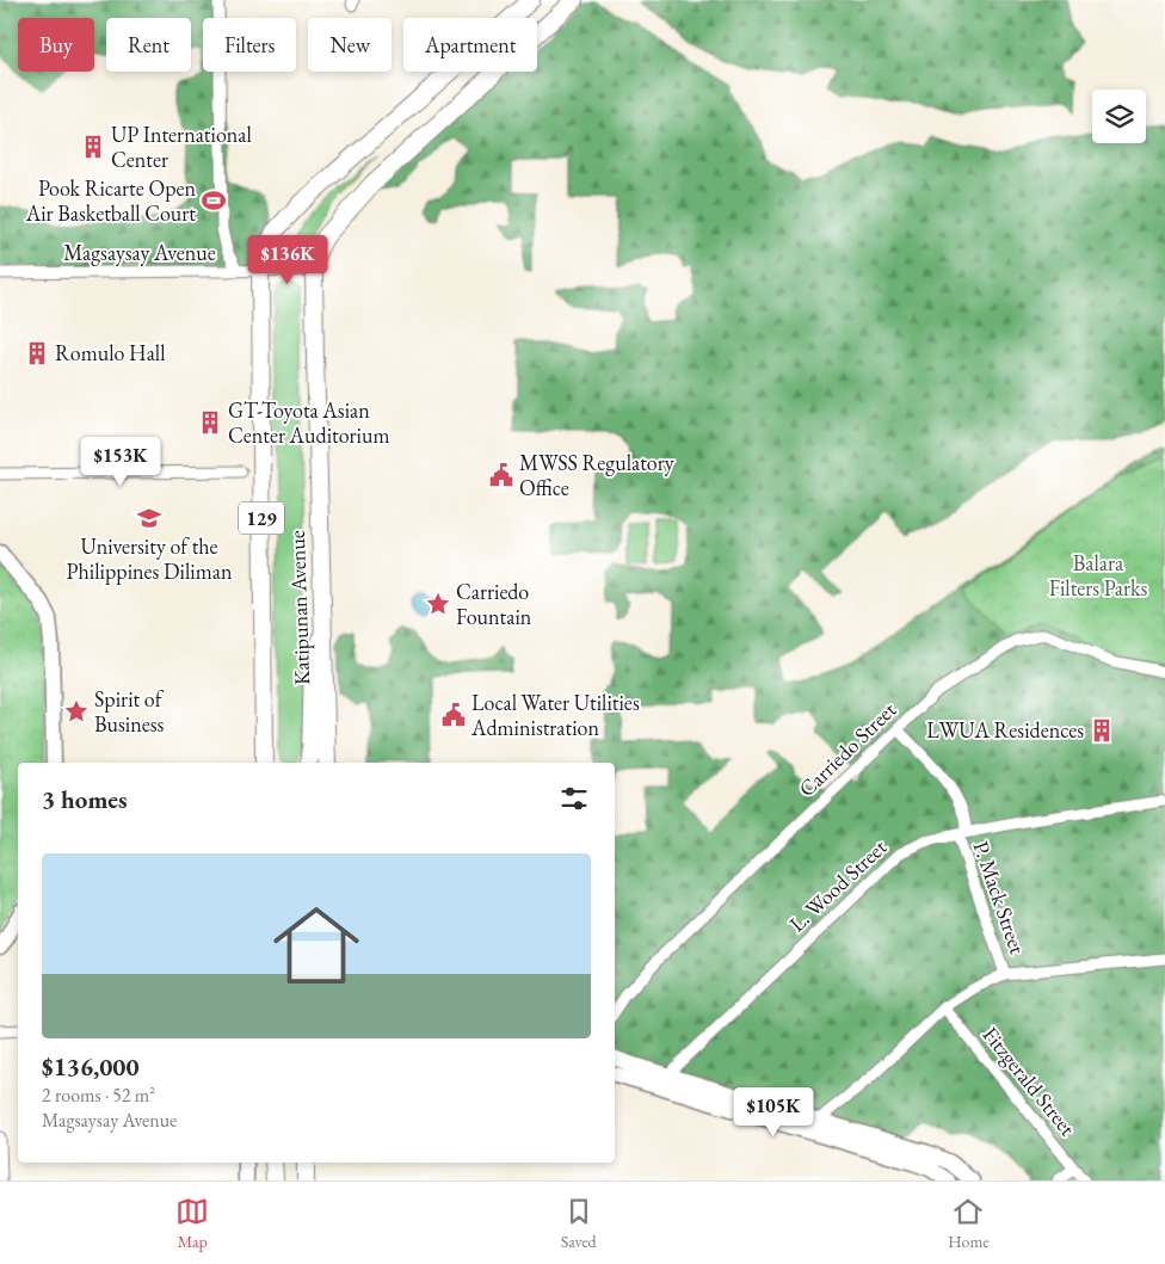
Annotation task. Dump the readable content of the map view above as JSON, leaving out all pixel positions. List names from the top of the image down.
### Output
{
  "streets": {
    "main road": ["129", "Katipunan Avenue"],
    "street": [
      "Magsaysay Avenue",
      "Carriedo Street",
      "L. Wood Street",
      "P. Mack Street",
      "Fitzgerald Street"
    ]
  },
  "crossings": [
    ["Magsaysay Avenue", "129"],
    ["Magsaysay Avenue", "Katipunan Avenue"],
    ["129", "Katipunan Avenue"],
    ["Carriedo Street", "P. Mack Street"],
    ["L. Wood Street", "P. Mack Street"]
  ],
  "parks": ["Balara Filters Parks"],
  "places": {
    "building": [
      "UP International Center",
      "Romulo Hall",
      "GT-Toyota Asian Center Auditorium",
      "LWUA Residences"
    ],
    "sports": ["Pook Ricarte Open Air Basketball Court"],
    "public building": ["MWSS Regulatory Office", "Local Water Utilities Administration"],
    "school or university": ["University of the Philippines Diliman"],
    "place": ["Carriedo Fountain", "Spirit of Business"]
  },
  "page": {
    "chip": [
      "Buy",
      "Rent",
      "Filters",
      "New",
      "Apartment"
    ],
    "price": ["$136K", "$153K", "$105K"],
    "heading": "3 homes",
    "list": [
      {
        "name": "$136,000",
        "note": "2 rooms · 52 m² · Magsaysay Avenue"
      }
    ],
    "tabs": ["Map", "Saved", "Home"]
  }
}
